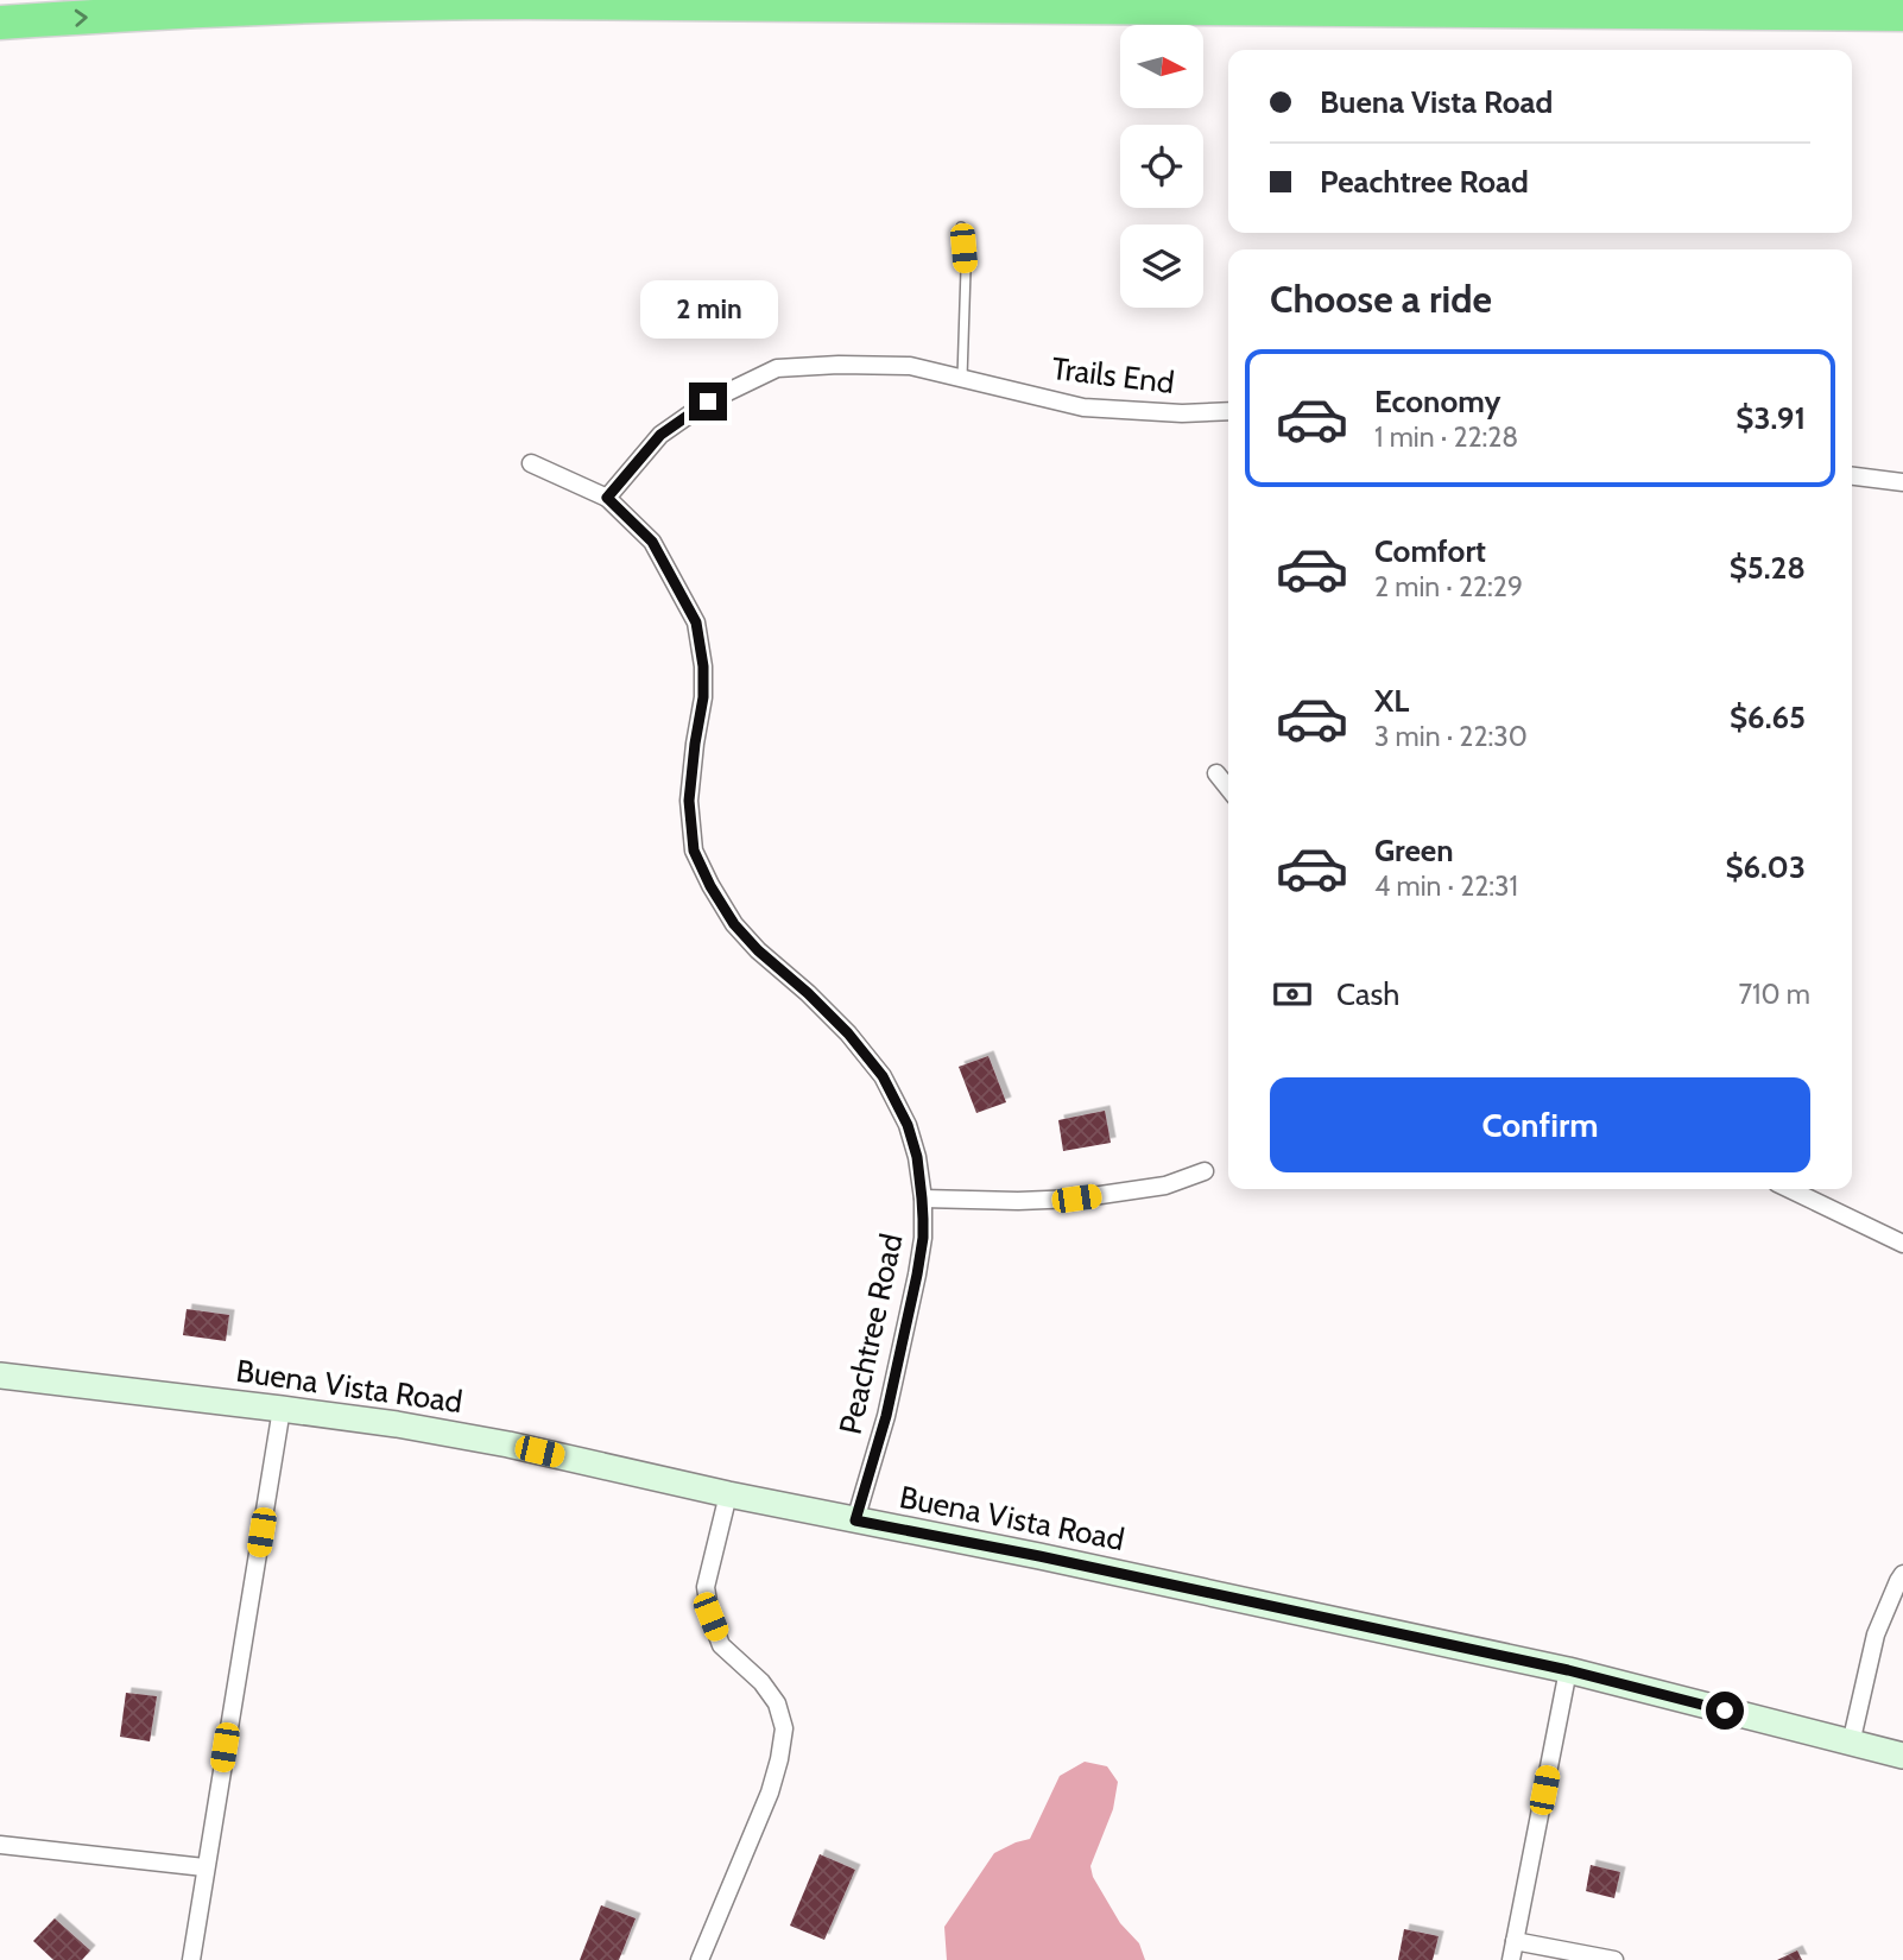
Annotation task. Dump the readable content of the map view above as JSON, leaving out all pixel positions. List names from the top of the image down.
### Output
{
  "streets": {
    "street": ["Trails End", "Peachtree Road", "Buena Vista Road"]
  },
  "crossings": [
    ["Trails End", "Peachtree Road"],
    ["Peachtree Road", "Buena Vista Road"]
  ],
  "north": "right",
  "page": {
    "banner": ["Buena Vista Road", "Peachtree Road"],
    "heading": "Choose a ride",
    "bubble": "2 min",
    "list": [
      {
        "name": "Economy",
        "note": "1 min · 22:28",
        "value": "$3.91"
      },
      {
        "name": "Comfort",
        "note": "2 min · 22:29",
        "value": "$5.28"
      },
      {
        "name": "XL",
        "note": "3 min · 22:30",
        "value": "$6.65"
      },
      {
        "name": "Green",
        "note": "4 min · 22:31",
        "value": "$6.03"
      }
    ],
    "pay": ["Cash", "710 m"],
    "buttons": "Confirm"
  }
}
